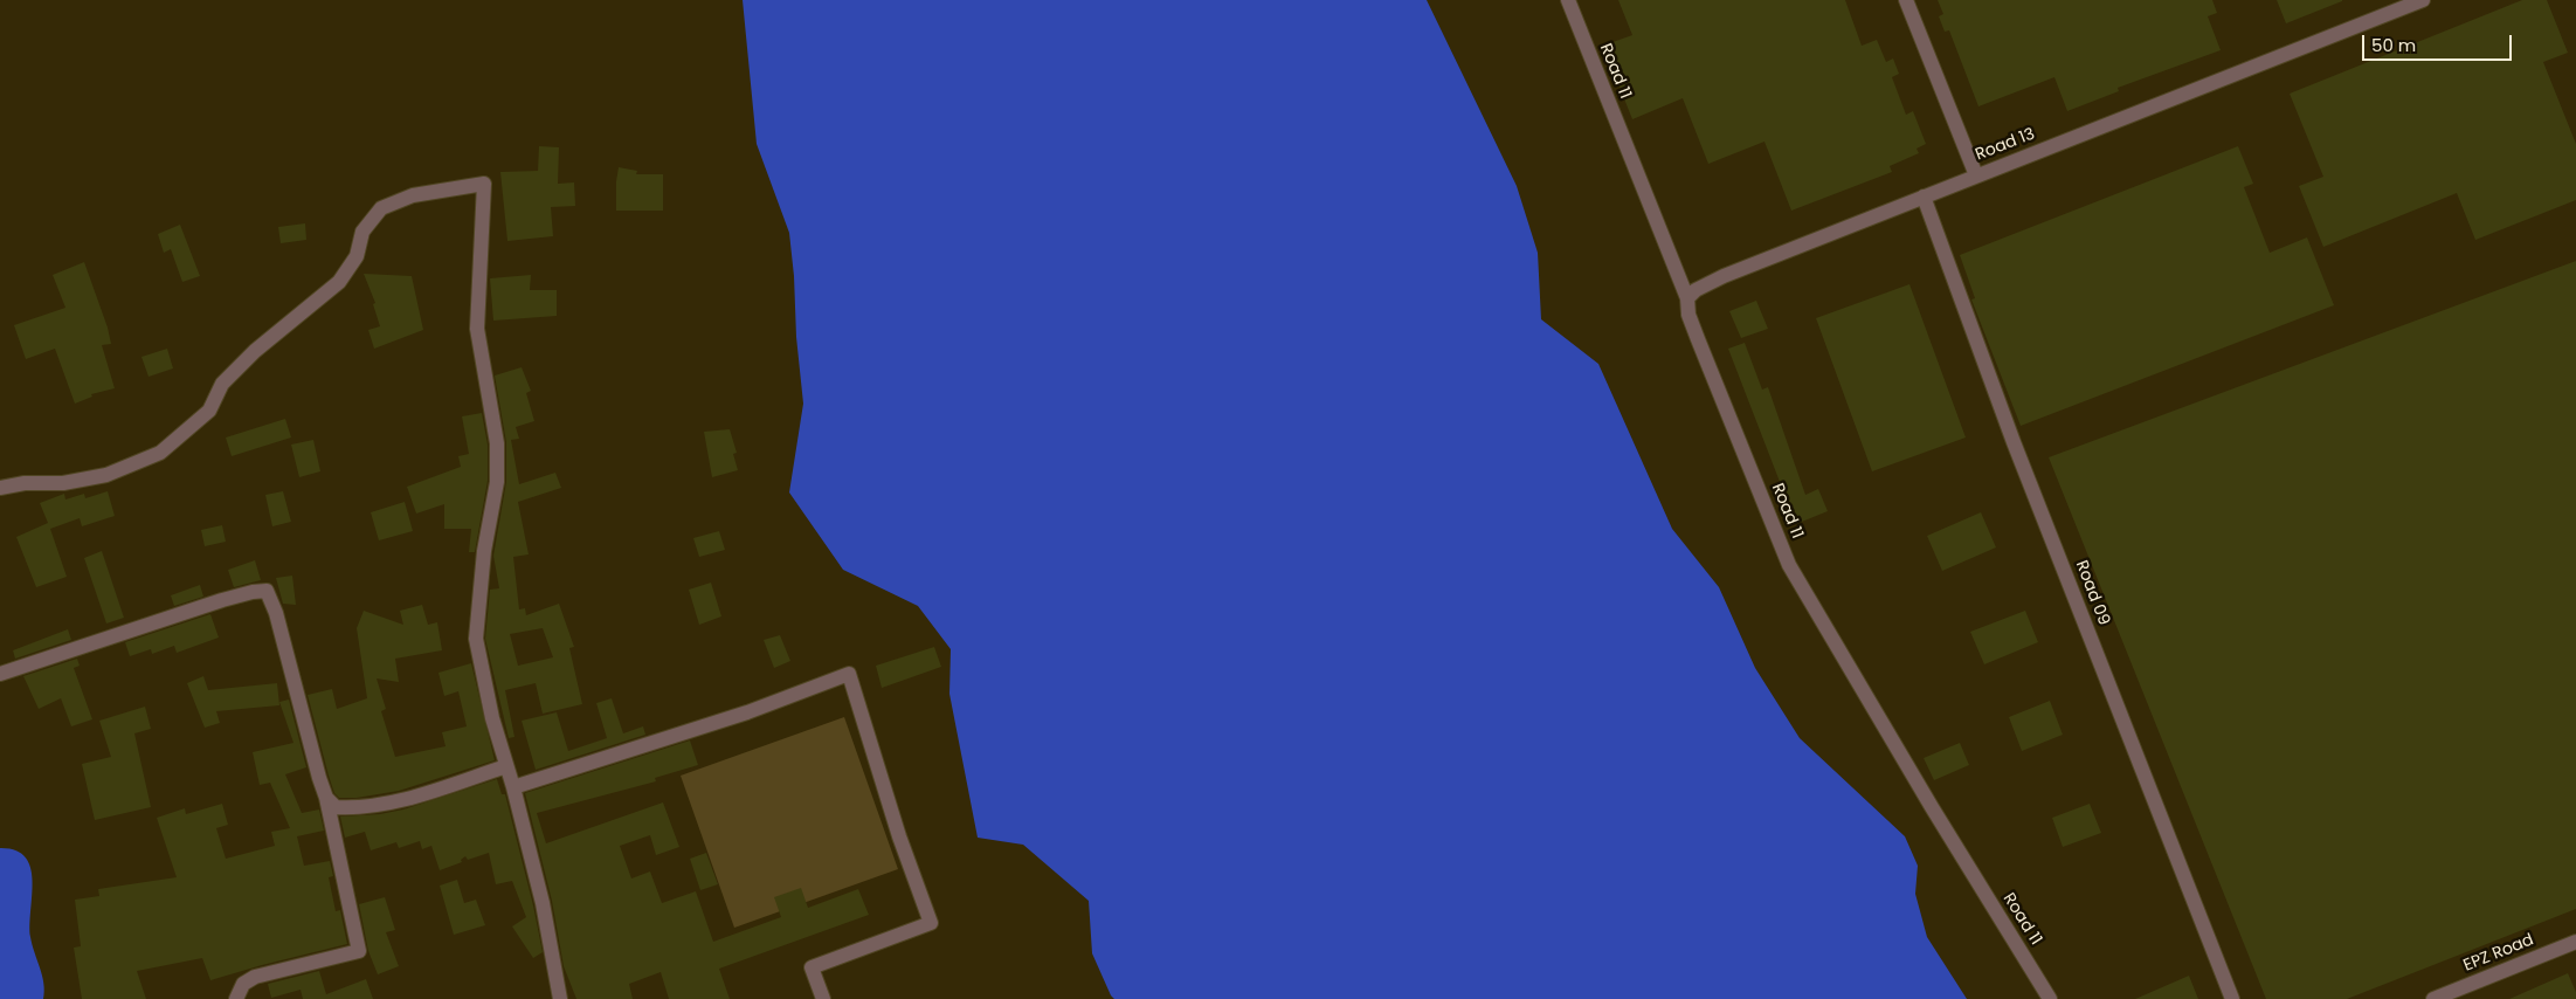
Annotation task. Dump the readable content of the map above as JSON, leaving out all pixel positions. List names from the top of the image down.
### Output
{
  "streets": {
    "street": [
      "Road 11",
      "Road 13",
      "Road 09",
      "EPZ Road"
    ]
  },
  "crossings": [
    ["Road 11", "Road 13"],
    ["Road 13", "Road 09"]
  ],
  "scale_bar": "50 m"
}
